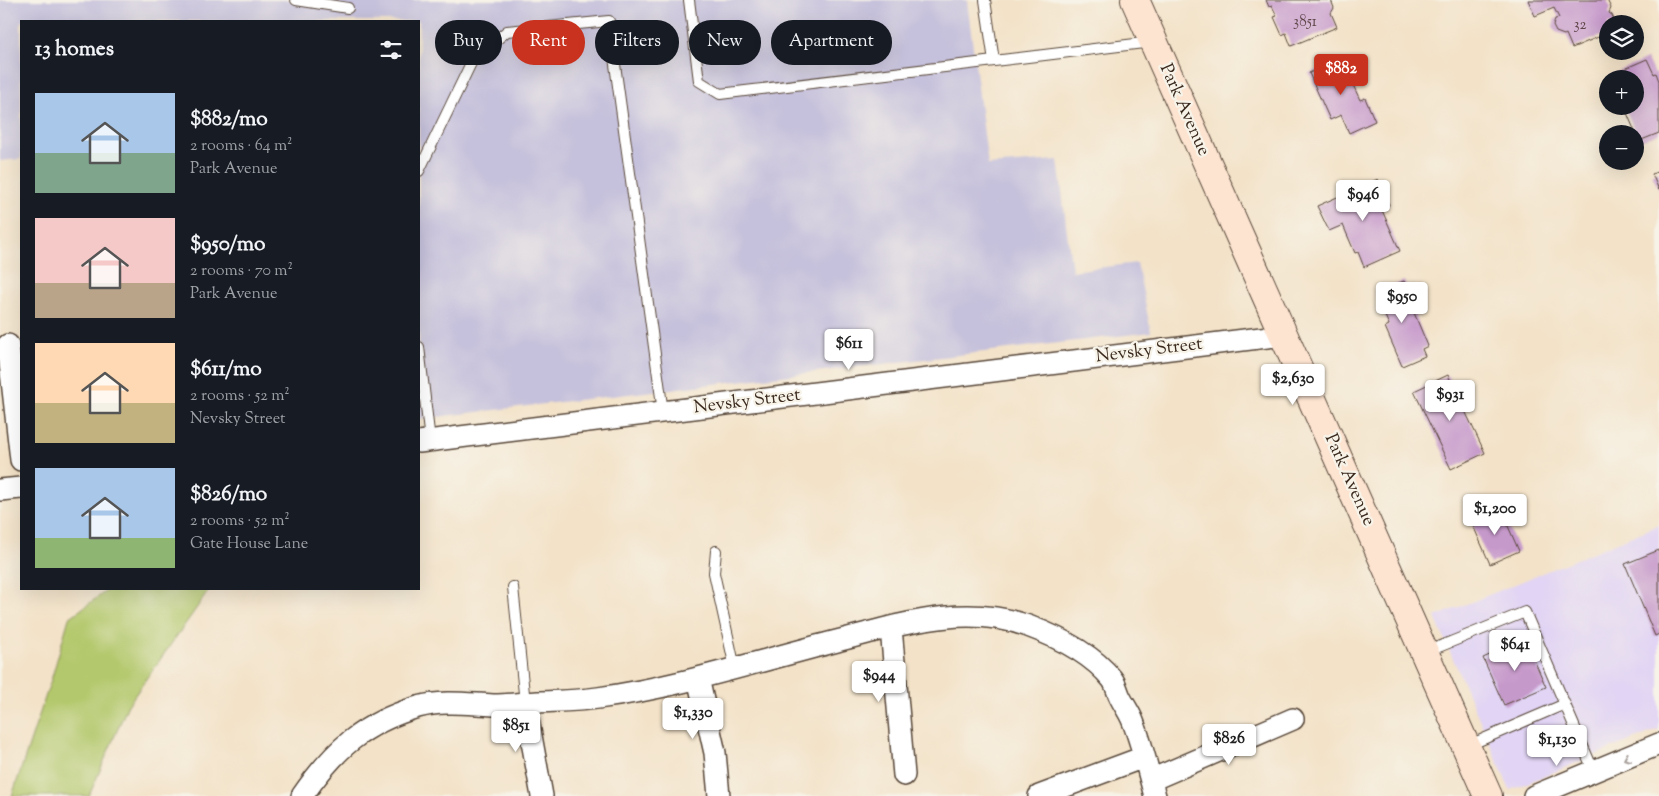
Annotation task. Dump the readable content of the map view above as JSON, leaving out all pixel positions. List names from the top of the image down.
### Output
{
  "streets": {
    "street": ["Park Avenue", "Nevsky Street"]
  },
  "crossings": [
    ["Park Avenue", "Nevsky Street"]
  ],
  "house_numbers": ["3851", "32"],
  "page": {
    "map_buttons": ["+", "−"],
    "chip": [
      "Buy",
      "Rent",
      "Filters",
      "New",
      "Apartment"
    ],
    "heading": "13 homes",
    "price": [
      "$882",
      "$946",
      "$950",
      "$611",
      "$2,630",
      "$931",
      "$1,200",
      "$641",
      "$944",
      "$1,330",
      "$851",
      "$826",
      "$1,130"
    ],
    "list": [
      {
        "name": "$882/mo",
        "note": "2 rooms · 64 m² · Park Avenue"
      },
      {
        "name": "$950/mo",
        "note": "2 rooms · 70 m² · Park Avenue"
      },
      {
        "name": "$611/mo",
        "note": "2 rooms · 52 m² · Nevsky Street"
      },
      {
        "name": "$826/mo",
        "note": "2 rooms · 52 m² · Gate House Lane"
      }
    ]
  }
}
